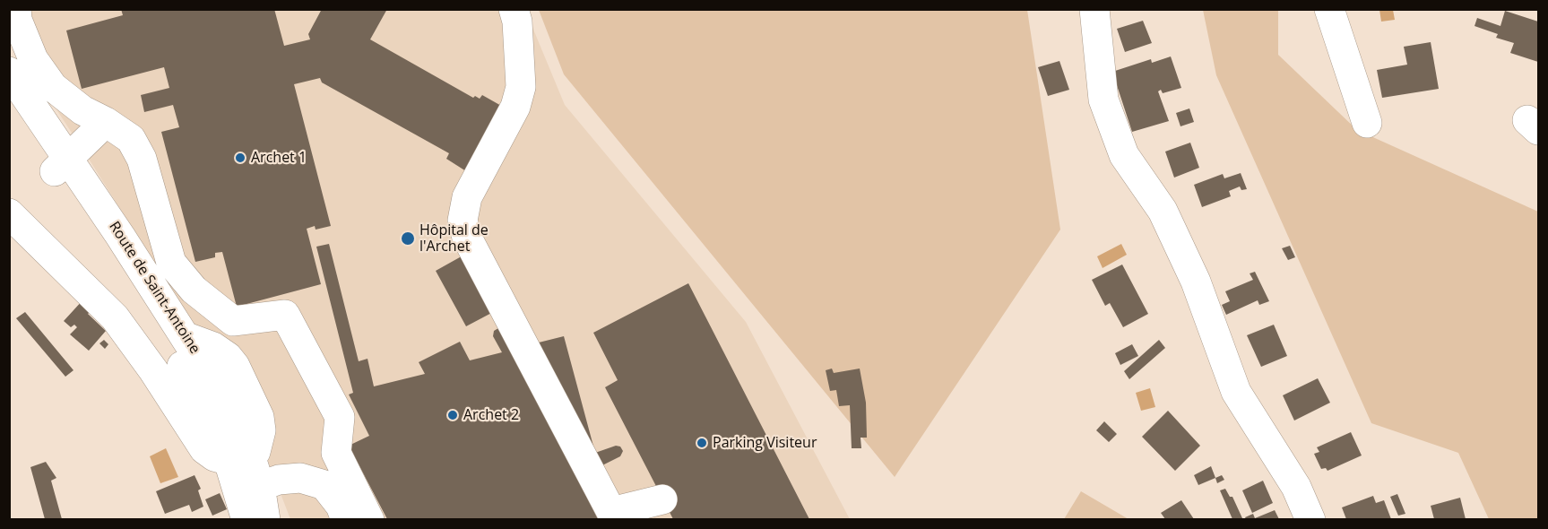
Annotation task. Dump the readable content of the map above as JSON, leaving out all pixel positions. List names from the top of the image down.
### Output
{
  "streets": {
    "street": ["Route de Saint-Antoine"]
  },
  "places": [
    "Archet 1",
    "Hôpital de l'Archet",
    "Archet 2",
    "Parking Visiteur"
  ]
}
